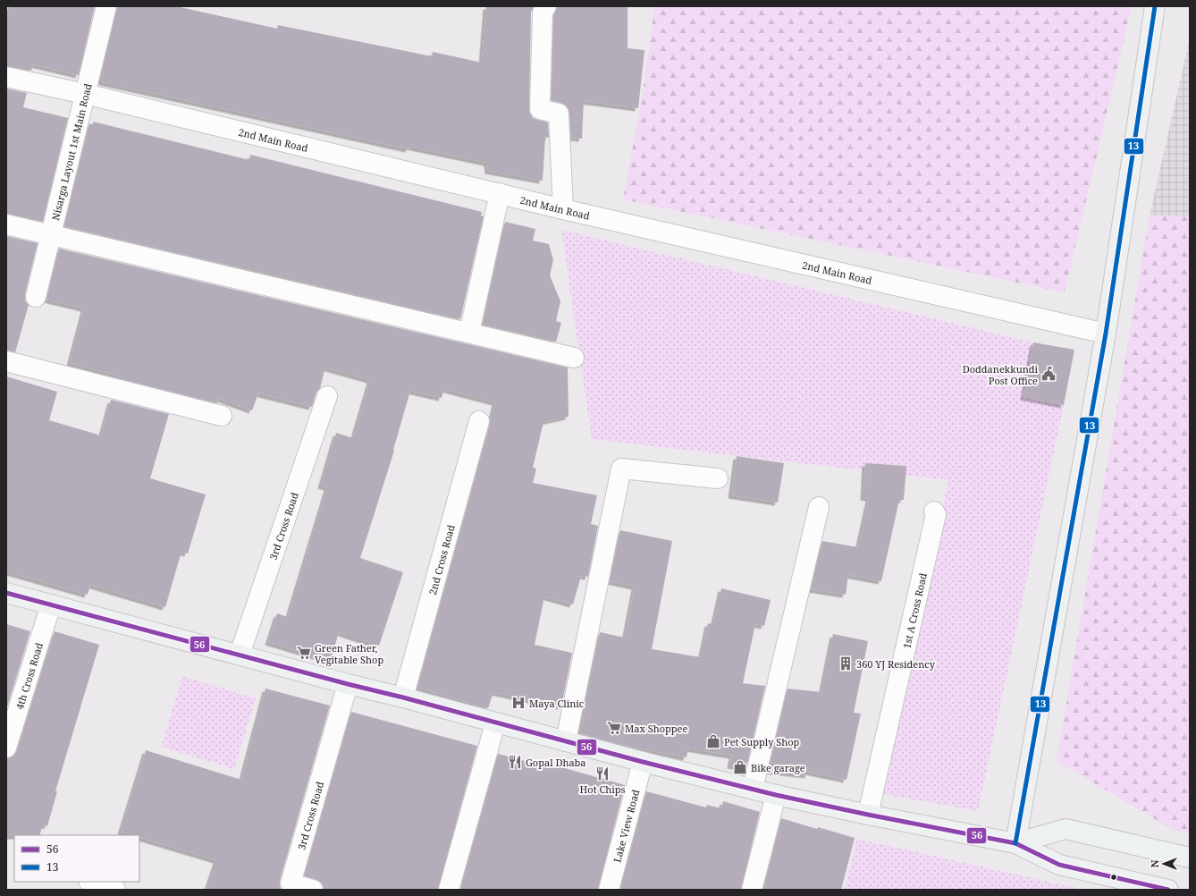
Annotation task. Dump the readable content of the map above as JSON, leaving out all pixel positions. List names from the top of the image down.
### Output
{
  "streets": {
    "street": [
      "2nd Main Road",
      "Nisarga Layout 1st Main Road",
      "3rd Cross Road",
      "2nd Cross Road",
      "1st A Cross Road",
      "4th Cross Road",
      "Lake View Road"
    ]
  },
  "crossings": [
    ["2nd Main Road", "Nisarga Layout 1st Main Road"]
  ],
  "places": {
    "public building": ["Doddanekkundi Post Office"],
    "supermarket": ["Green Father, Vegitable Shop", "Max Shoppee"],
    "building": ["360 YJ Residency"],
    "hospital": ["Maya Clinic"],
    "shop": ["Pet Supply Shop", "Bike garage"],
    "restaurant": ["Gopal Dhaba", "Hot Chips"]
  },
  "lines": ["transit line 13", "transit line 56"],
  "legend": ["56", "13"],
  "north": "left"
}
